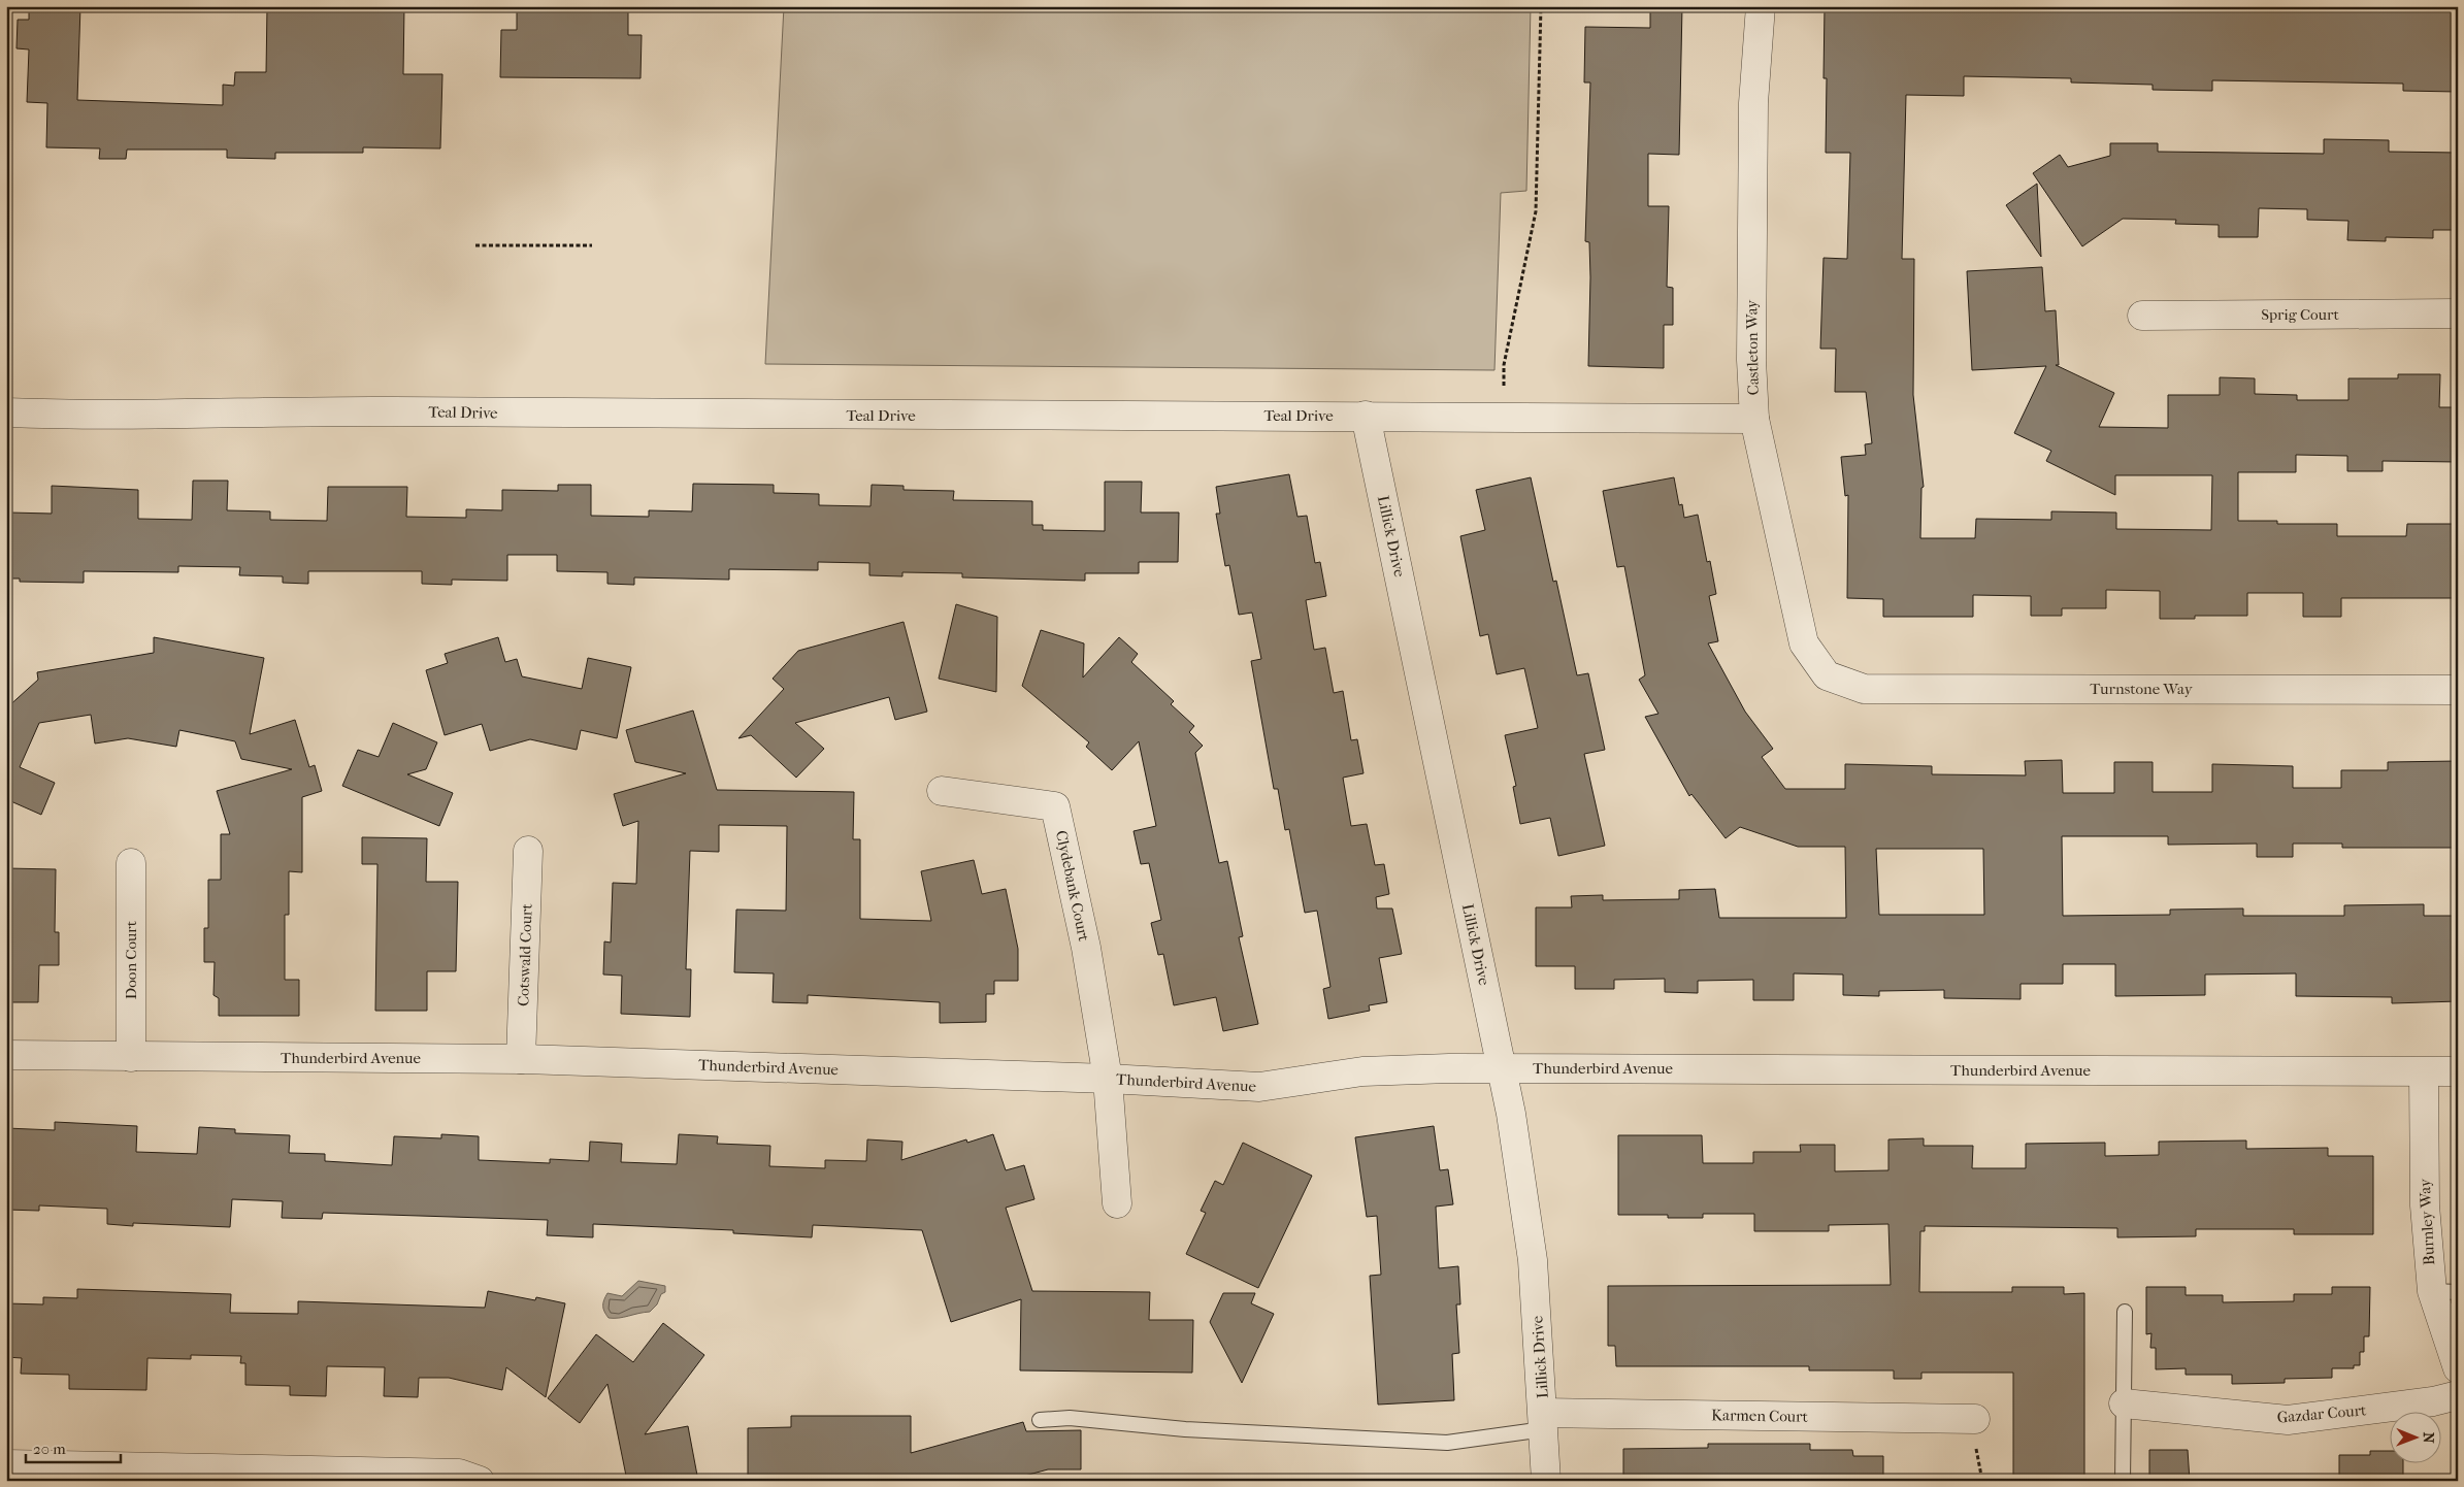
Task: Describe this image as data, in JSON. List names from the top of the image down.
{
  "streets": {
    "street": [
      "Sprig Court",
      "Castleton Way",
      "Teal Drive",
      "Lillick Drive",
      "Turnstone Way",
      "Clydebank Court",
      "Cotswald Court",
      "Doon Court",
      "Thunderbird Avenue",
      "Burnley Way",
      "Gazdar Court",
      "Karmen Court"
    ]
  },
  "crossings": [
    ["Castleton Way", "Teal Drive"],
    ["Castleton Way", "Turnstone Way"],
    ["Teal Drive", "Lillick Drive"],
    ["Lillick Drive", "Thunderbird Avenue"],
    ["Lillick Drive", "Karmen Court"],
    ["Clydebank Court", "Thunderbird Avenue"],
    ["Cotswald Court", "Thunderbird Avenue"],
    ["Doon Court", "Thunderbird Avenue"],
    ["Thunderbird Avenue", "Burnley Way"]
  ],
  "scale_bar": "20 m",
  "north": "right"
}
